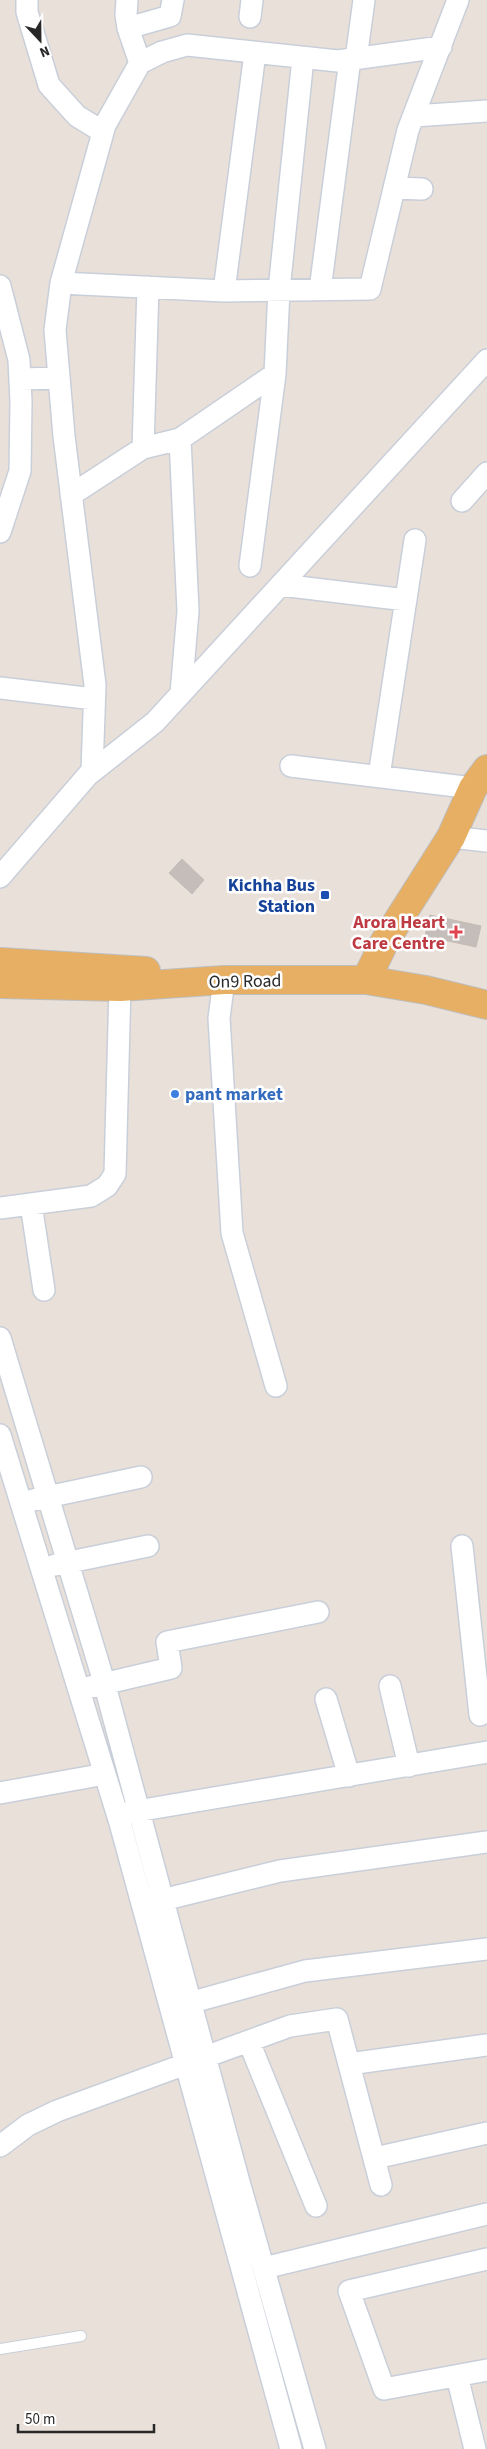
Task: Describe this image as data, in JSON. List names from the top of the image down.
{
  "streets": {
    "main road": ["On9 Road"]
  },
  "places": {
    "transit": ["Kichha Bus Station"],
    "health": ["Arora Heart Care Centre"],
    "other": ["pant market"]
  },
  "scale_bar": "50 m",
  "north": "bottom"
}
